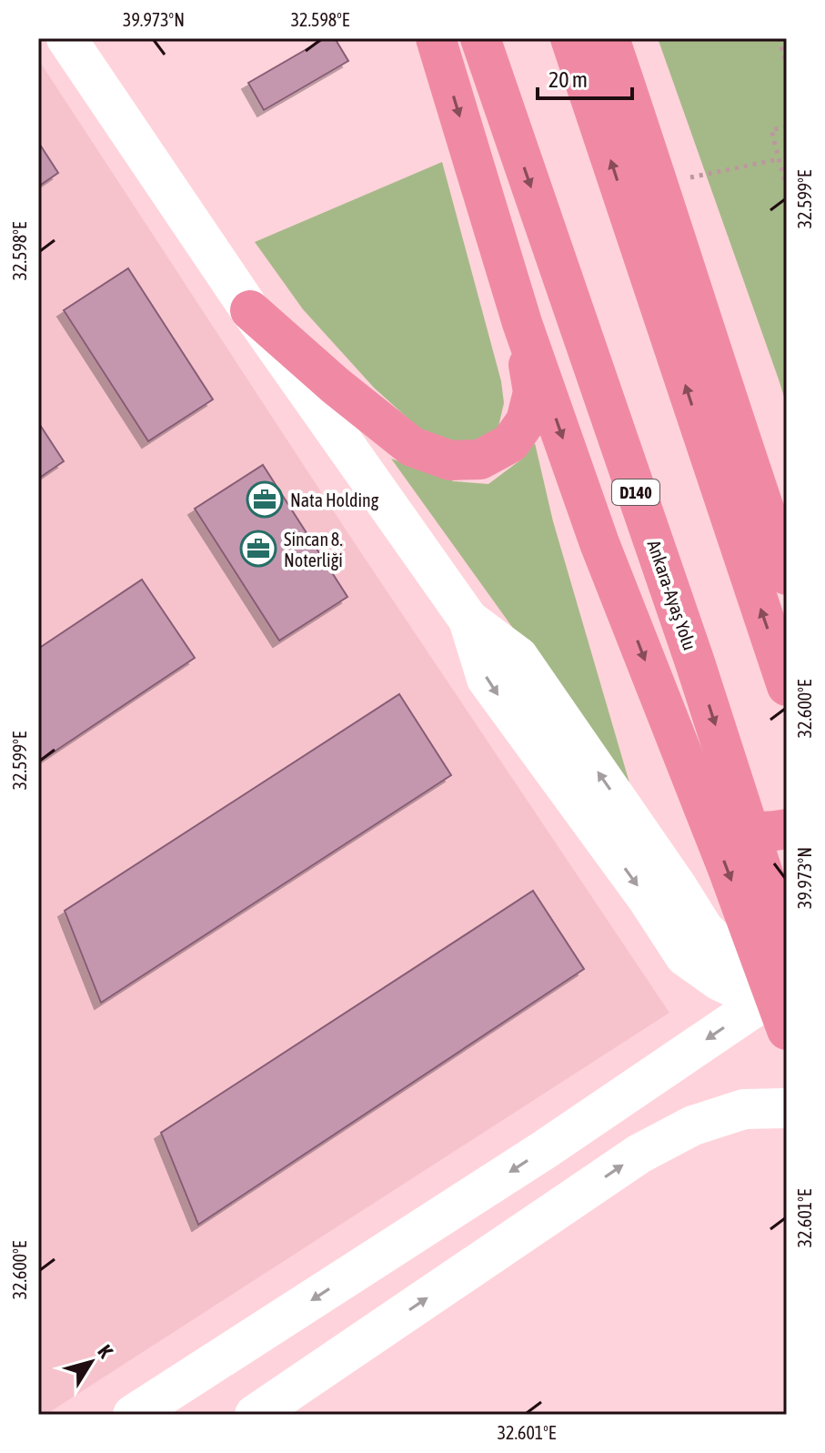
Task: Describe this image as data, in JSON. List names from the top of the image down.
{
  "streets": {
    "highway": ["D140", "Ankara-Ayaş Yolu"]
  },
  "places": {
    "office": ["Nata Holding", "Sincan 8. Noterliği"]
  },
  "scale_bar": "20 m",
  "north": "top right",
  "coordinates": [
    "39.973°N",
    "32.598°E",
    "32.599°E",
    "32.600°E",
    "32.601°E"
  ]
}
